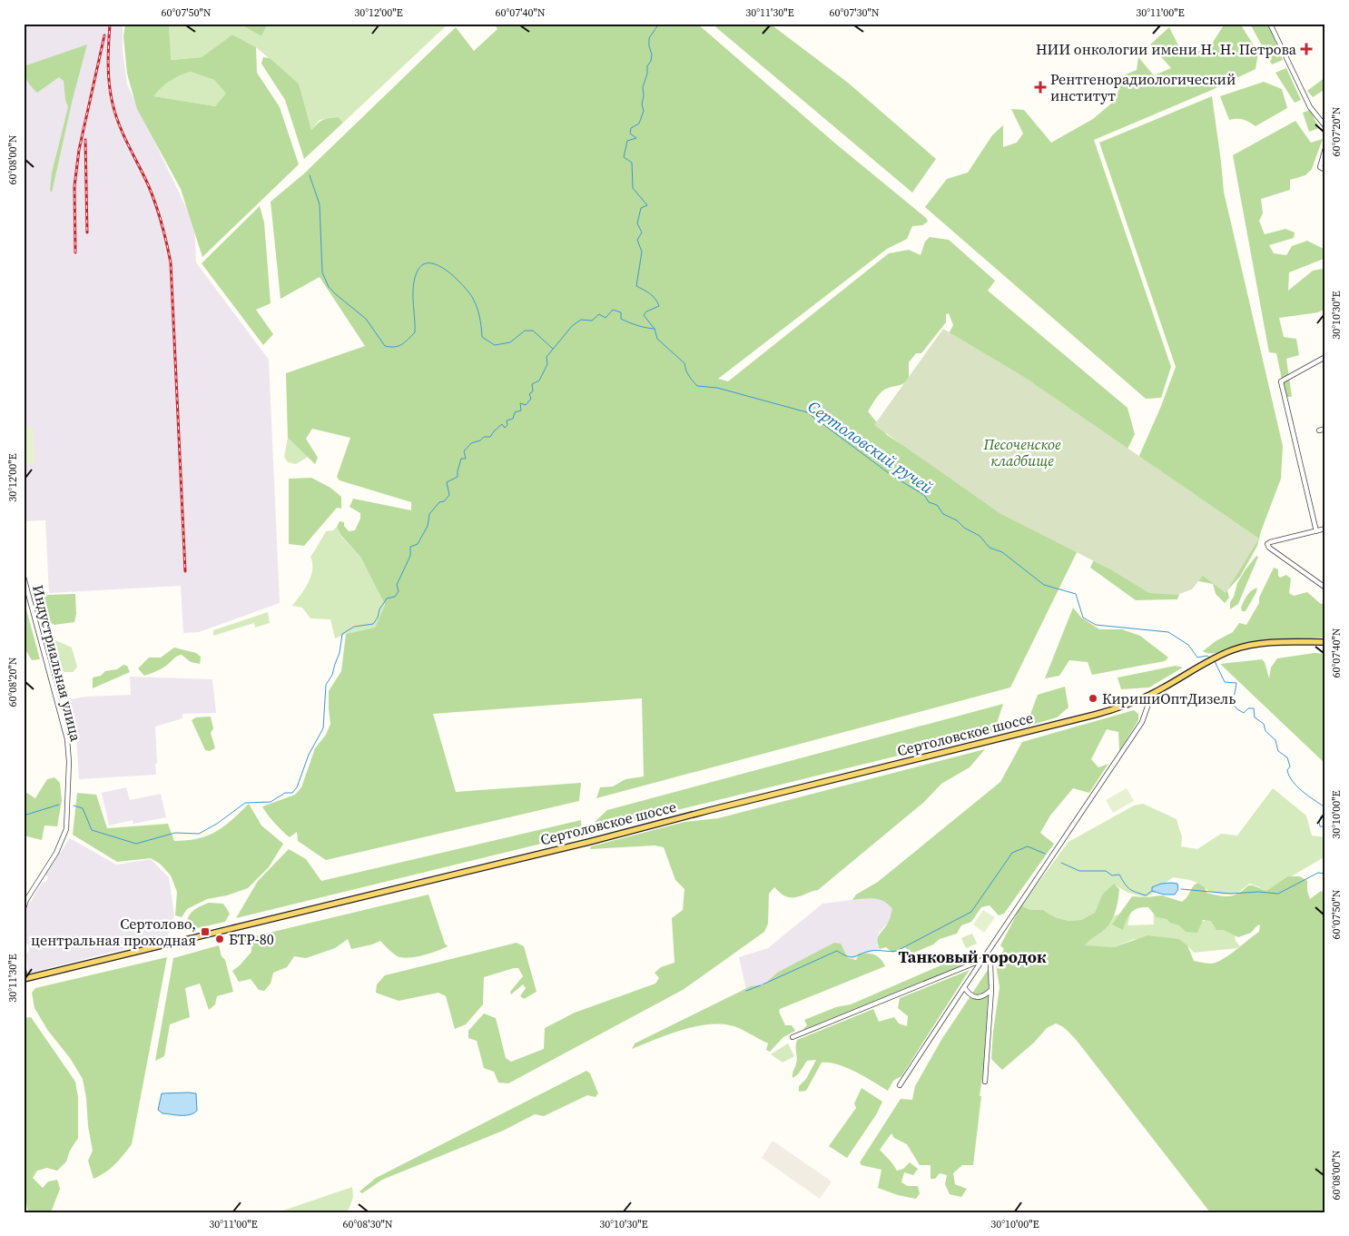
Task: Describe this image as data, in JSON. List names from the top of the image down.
{
  "streets": {
    "main road": ["Сертоловское шоссе"],
    "street": ["Индустриальная улица"]
  },
  "districts": ["Танковый городок"],
  "water": ["Сертоловский ручей"],
  "parks": ["Песоченское кладбище"],
  "places": {
    "health": ["НИИ онкологии имени Н. Н. Петрова", "Рентгенорадиологический институт"],
    "other": ["КиришиОптДизель", "БТР-80"],
    "transit": ["Сертолово, центральная проходная"]
  },
  "coordinates": [
    "60°07'50\"N",
    "30°12'00\"E",
    "60°07'40\"N",
    "30°11'30\"E",
    "60°07'30\"N",
    "30°11'00\"E",
    "60°07'20\"N",
    "60°08'00\"N",
    "30°10'30\"E",
    "60°08'20\"N",
    "30°10'00\"E",
    "60°08'30\"N"
  ]
}
